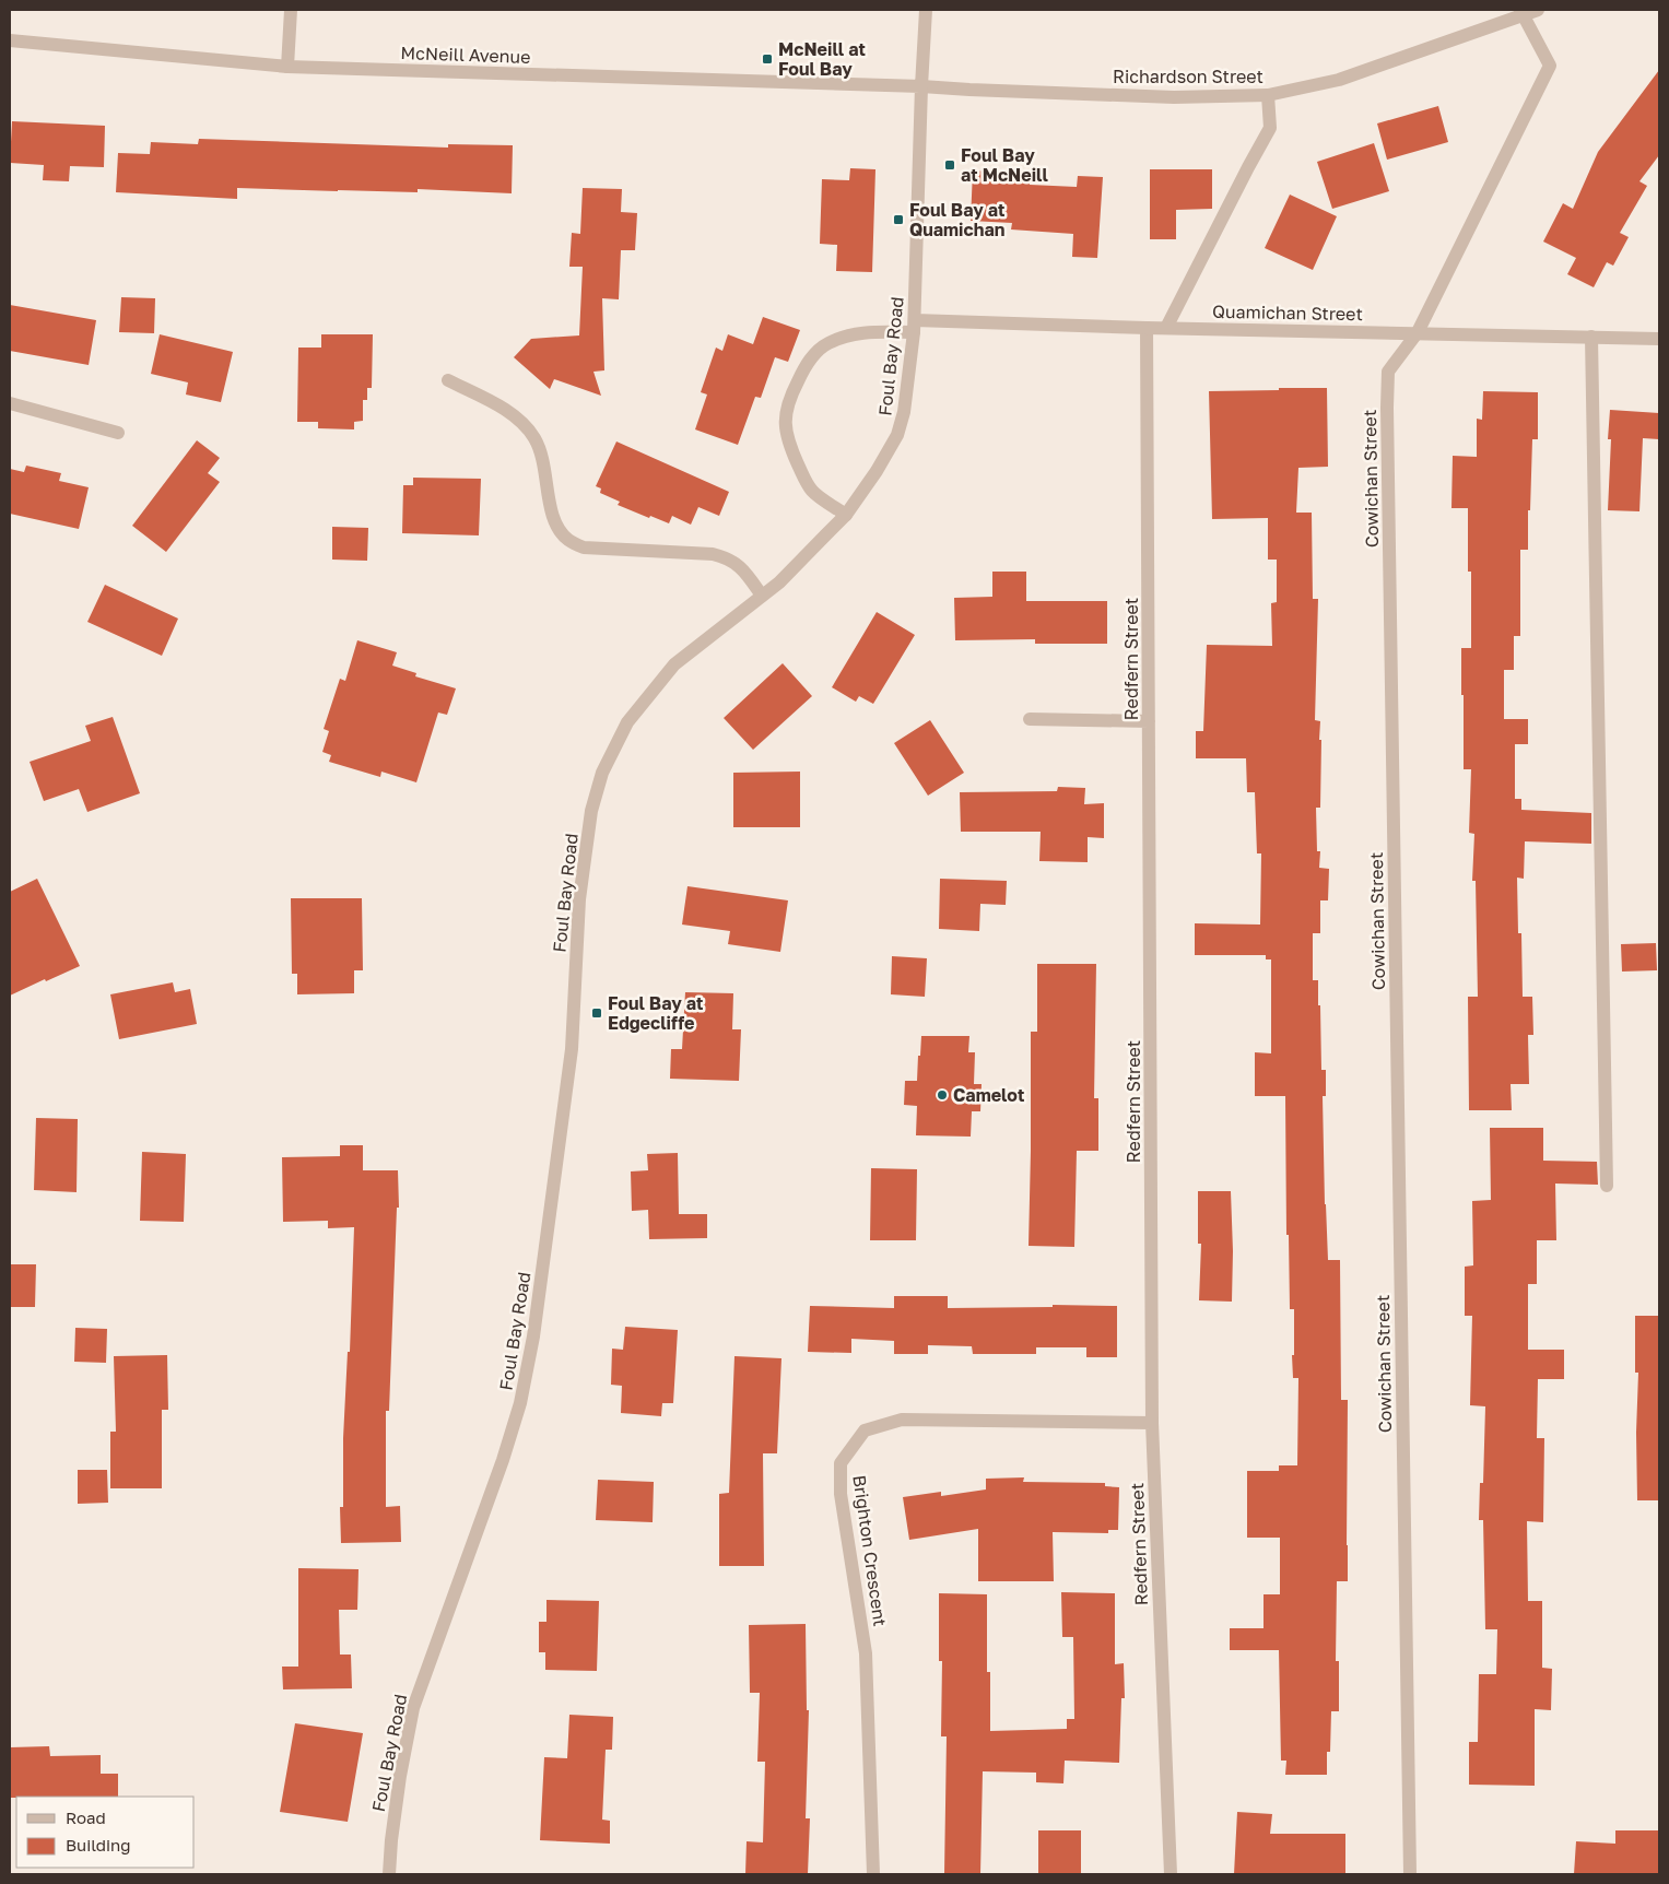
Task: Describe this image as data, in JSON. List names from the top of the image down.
{
  "streets": {
    "street": [
      "McNeill Avenue",
      "Richardson Street",
      "Quamichan Street",
      "Foul Bay Road",
      "Cowichan Street",
      "Redfern Street",
      "Brighton Crescent"
    ]
  },
  "crossings": [
    ["McNeill Avenue", "Richardson Street"],
    ["McNeill Avenue", "Foul Bay Road"],
    ["Richardson Street", "Foul Bay Road"],
    ["Richardson Street", "Cowichan Street"],
    ["Quamichan Street", "Foul Bay Road"],
    ["Quamichan Street", "Cowichan Street"],
    ["Quamichan Street", "Redfern Street"],
    ["Redfern Street", "Brighton Crescent"]
  ],
  "places": {
    "transit": [
      "McNeill at Foul Bay",
      "Foul Bay at McNeill",
      "Foul Bay at Quamichan",
      "Foul Bay at Edgecliffe"
    ],
    "other": ["Camelot"]
  },
  "legend": ["Road", "Building"]
}
